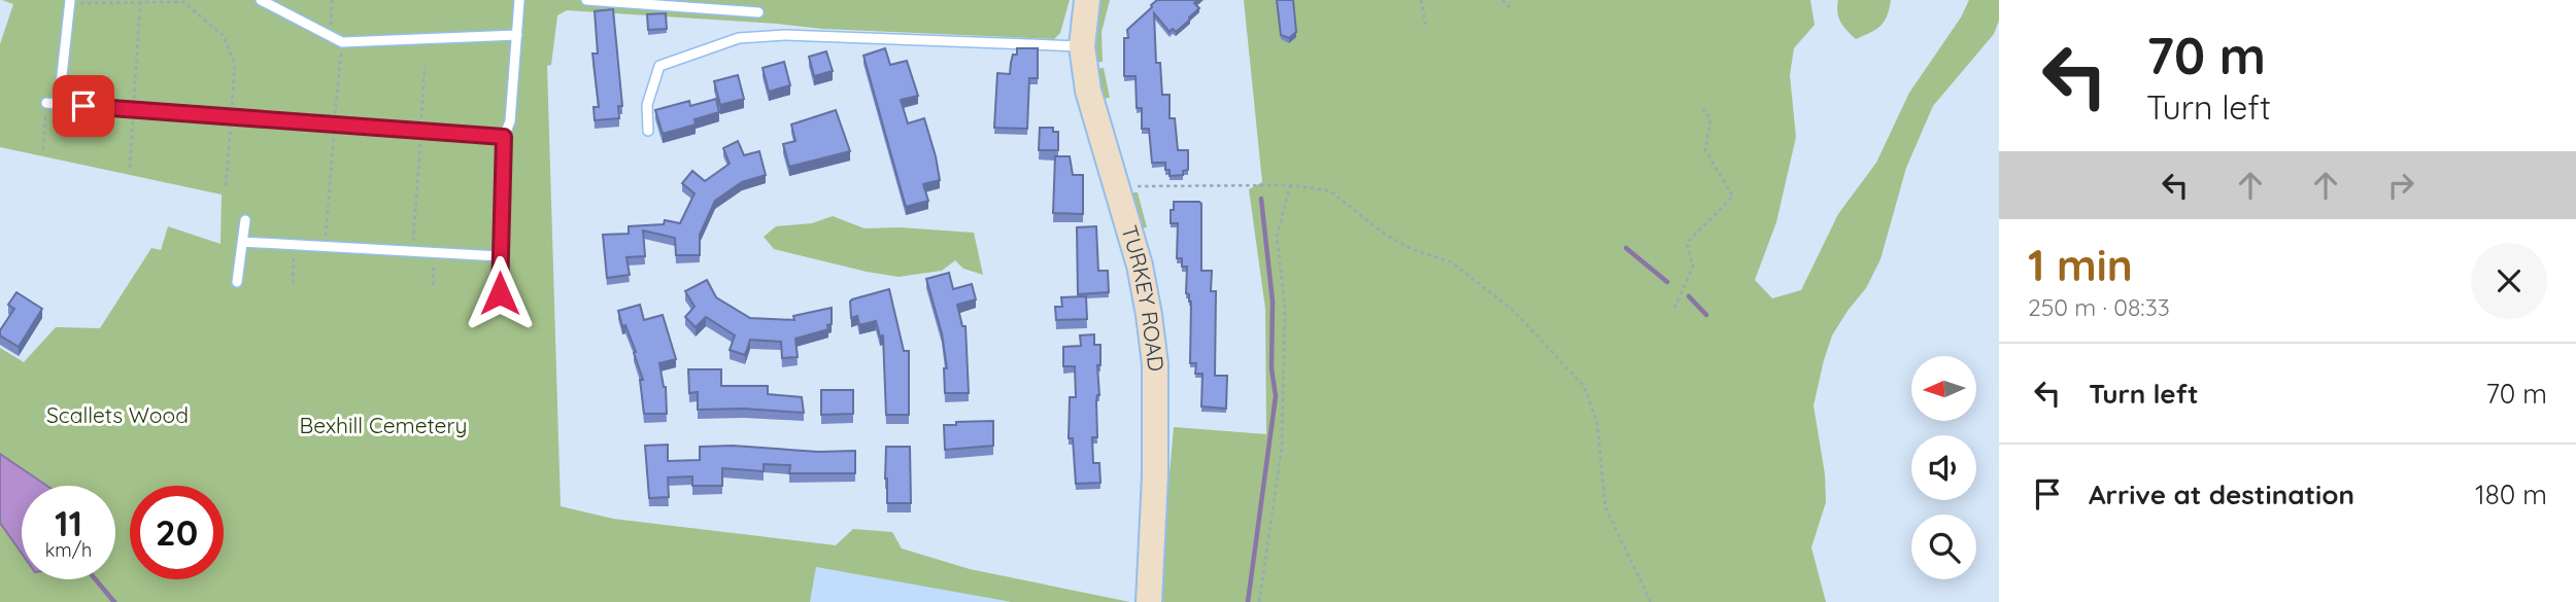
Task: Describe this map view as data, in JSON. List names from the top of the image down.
{
  "streets": {
    "street": ["TURKEY ROAD"]
  },
  "parks": ["Scallets Wood", "Bexhill Cemetery"],
  "north": "left",
  "page": {
    "turn": ["70 m", "Turn left"],
    "heading": ["1 min", "250 m · 08:33"],
    "list": [
      {
        "name": "Turn left",
        "value": "70 m"
      },
      {
        "name": "Arrive at destination",
        "value": "180 m"
      }
    ],
    "speed": "11 km/h",
    "limit": "20"
  }
}
